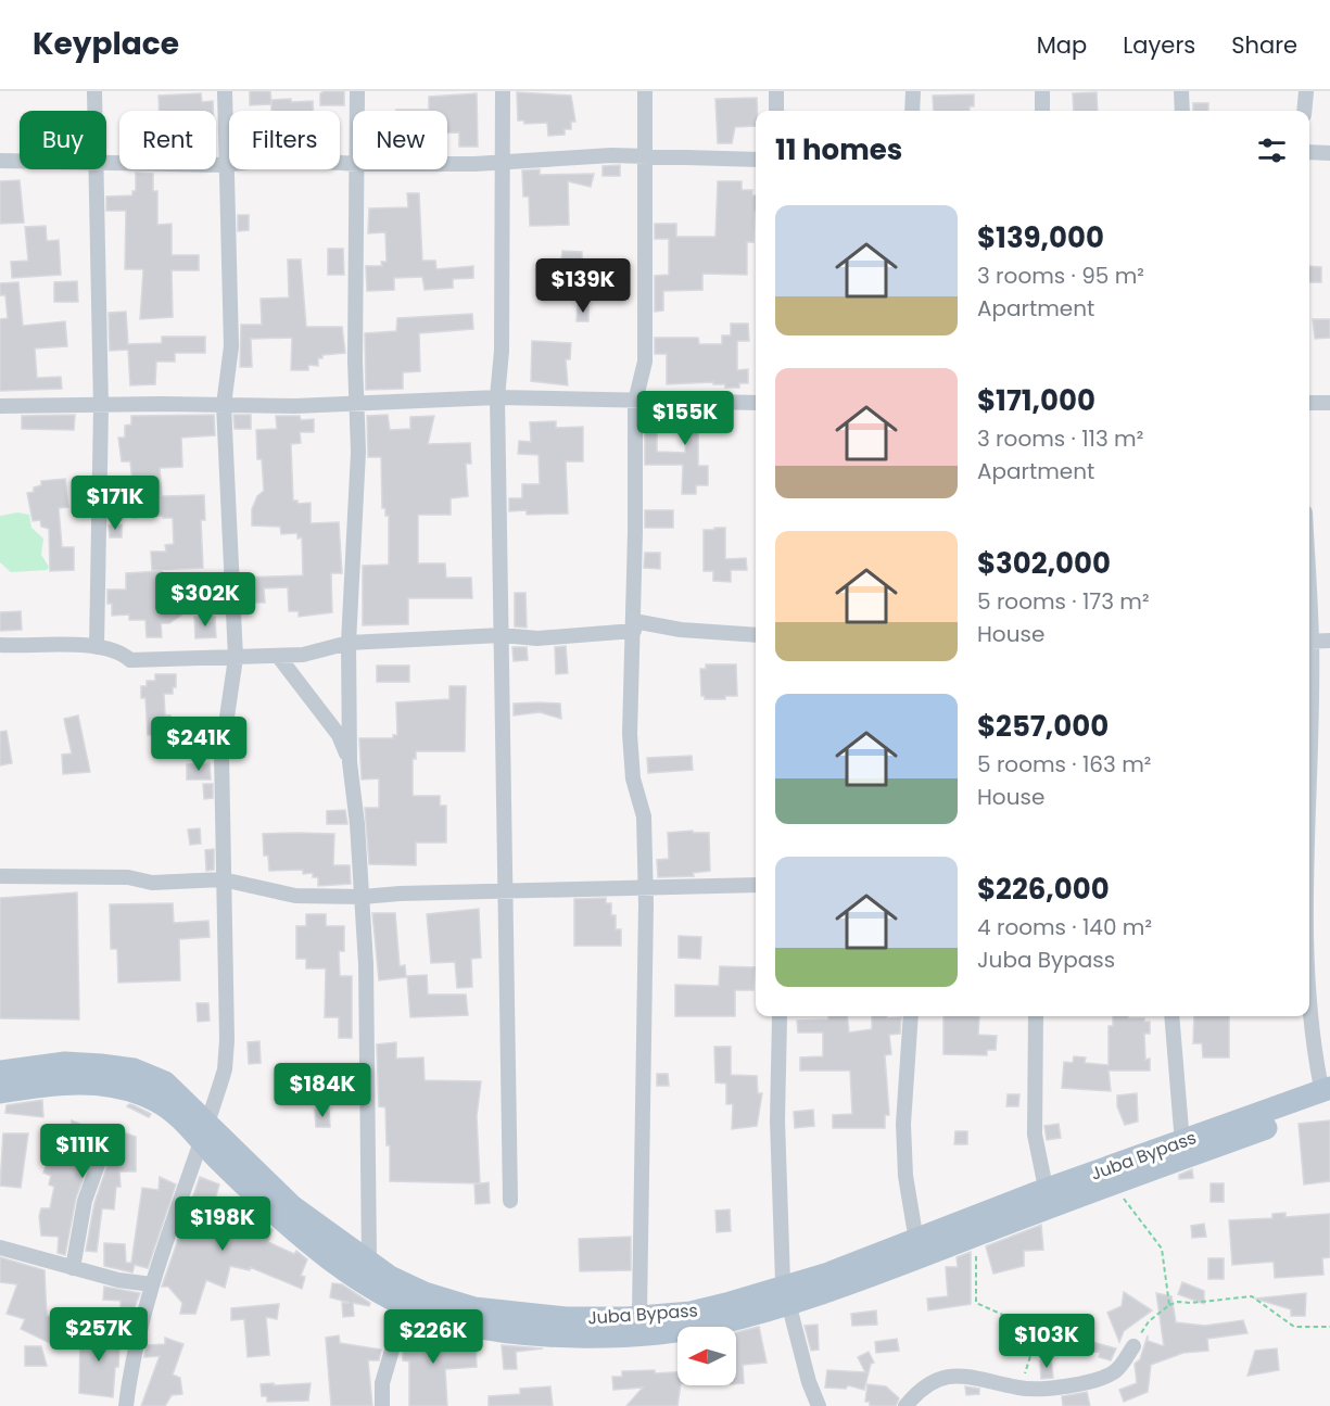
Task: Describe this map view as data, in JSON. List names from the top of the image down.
{
  "streets": {
    "main road": ["Juba Bypass"]
  },
  "north": "left",
  "page": {
    "header": "Keyplace",
    "nav": ["Map", "Layers", "Share"],
    "chip": [
      "Buy",
      "Rent",
      "Filters",
      "New"
    ],
    "heading": "11 homes",
    "list": [
      {
        "name": "$139,000",
        "note": "3 rooms · 95 m² · Apartment"
      },
      {
        "name": "$171,000",
        "note": "3 rooms · 113 m² · Apartment"
      },
      {
        "name": "$302,000",
        "note": "5 rooms · 173 m² · House"
      },
      {
        "name": "$257,000",
        "note": "5 rooms · 163 m² · House"
      },
      {
        "name": "$226,000",
        "note": "4 rooms · 140 m² · Juba Bypass"
      }
    ],
    "price": [
      "$139K",
      "$155K",
      "$171K",
      "$302K",
      "$241K",
      "$184K",
      "$111K",
      "$198K",
      "$257K",
      "$226K",
      "$103K"
    ]
  }
}
